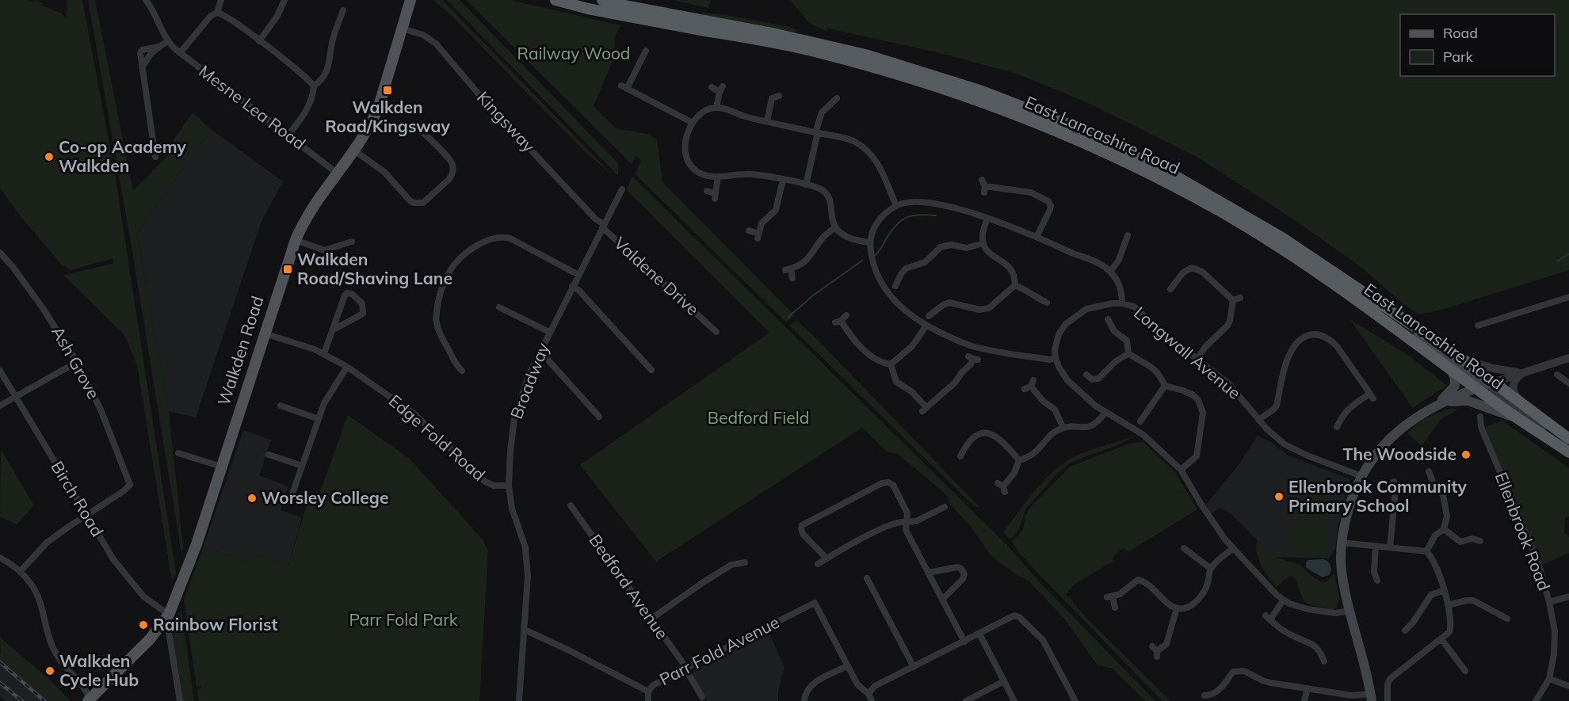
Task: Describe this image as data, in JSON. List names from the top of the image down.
{
  "streets": {
    "highway": ["East Lancashire Road"],
    "main road": ["Walkden Road"],
    "street": [
      "Mesne Lea Road",
      "Kingsway",
      "Valdene Drive",
      "Longwall Avenue",
      "Ash Grove",
      "Broadway",
      "Edge Fold Road",
      "Birch Road",
      "Ellenbrook Road",
      "Bedford Avenue",
      "Parr Fold Avenue"
    ]
  },
  "crossings": [
    ["Mesne Lea Road", "Walkden Road"],
    ["Kingsway", "Valdene Drive"],
    ["Kingsway", "Walkden Road"],
    ["Kingsway", "Broadway"],
    ["Valdene Drive", "Broadway"],
    ["Walkden Road", "Edge Fold Road"],
    ["Walkden Road", "Birch Road"],
    ["Ash Grove", "Birch Road"],
    ["Broadway", "Edge Fold Road"],
    ["Broadway", "Parr Fold Avenue"],
    ["Bedford Avenue", "Parr Fold Avenue"]
  ],
  "parks": ["Railway Wood", "Bedford Field", "Parr Fold Park"],
  "places": {
    "transit": ["Walkden Road/Kingsway", "Walkden Road/Shaving Lane"],
    "other": [
      "Co-op Academy Walkden",
      "The Woodside",
      "Ellenbrook Community Primary School",
      "Worsley College",
      "Rainbow Florist",
      "Walkden Cycle Hub"
    ]
  },
  "legend": ["Road", "Park"]
}
